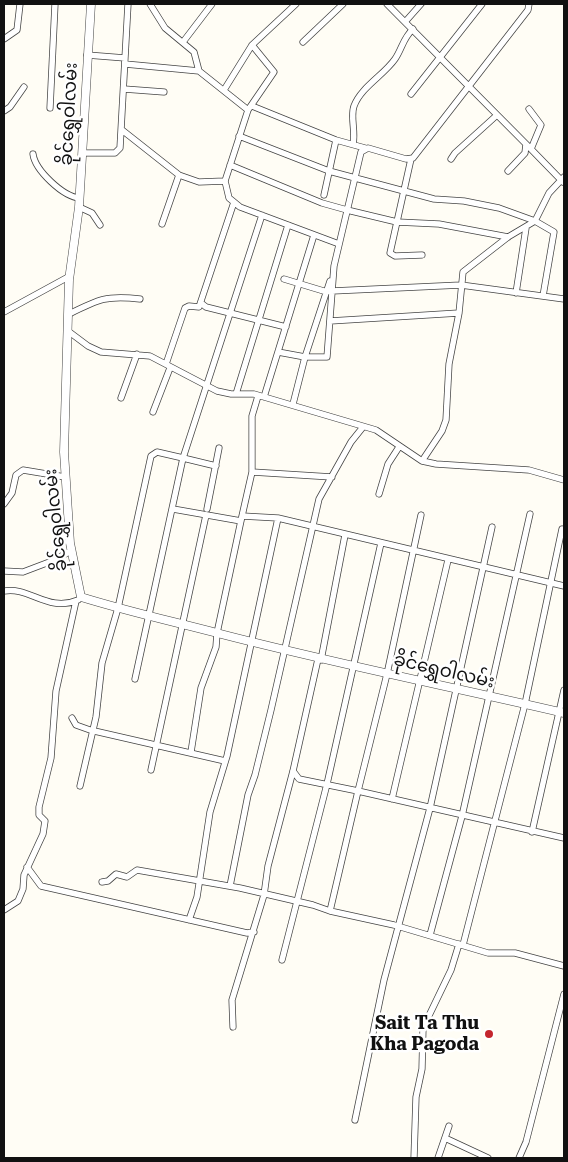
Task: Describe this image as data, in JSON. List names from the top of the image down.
{
  "streets": {
    "street": ["ခိုင်ရွှေဝါလမ်း"]
  },
  "places": ["Sait Ta Thu Kha Pagoda"]
}
